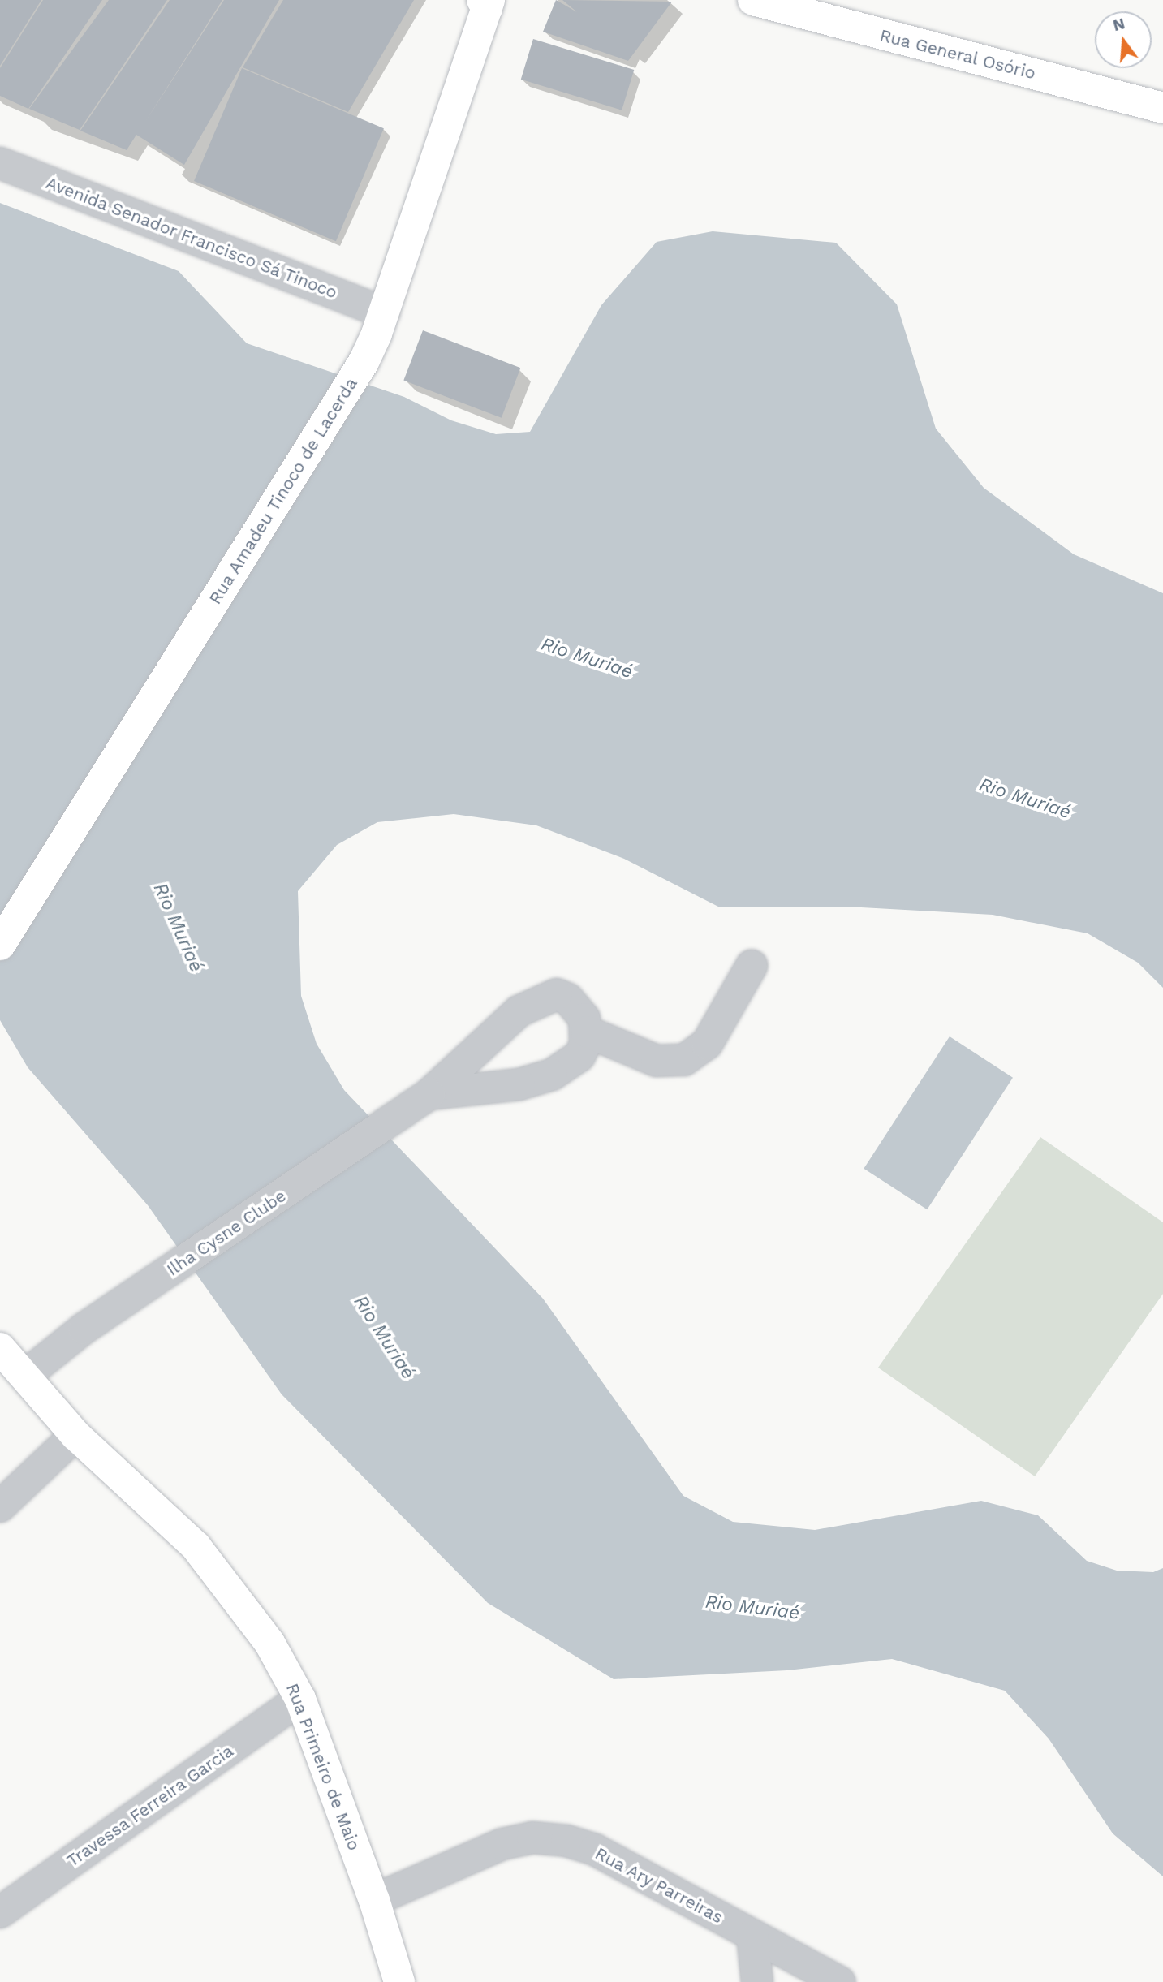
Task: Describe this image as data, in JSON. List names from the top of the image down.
{
  "streets": {
    "main road": ["Rua General Osório", "Rua Amadeu Tinoco de Lacerda", "Rua Primeiro de Maio"],
    "street": [
      "Avenida Senador Francisco Sá Tinoco",
      "Ilha Cysne Clube",
      "Travessa Ferreira Garcia",
      "Rua Ary Parreiras"
    ]
  },
  "crossings": [
    ["Avenida Senador Francisco Sá Tinoco", "Rua Amadeu Tinoco de Lacerda"],
    ["Ilha Cysne Clube", "Rua Primeiro de Maio"],
    ["Rua Primeiro de Maio", "Travessa Ferreira Garcia"],
    ["Rua Primeiro de Maio", "Rua Ary Parreiras"]
  ],
  "water": ["Rio Muriaé"],
  "north": "top"
}
